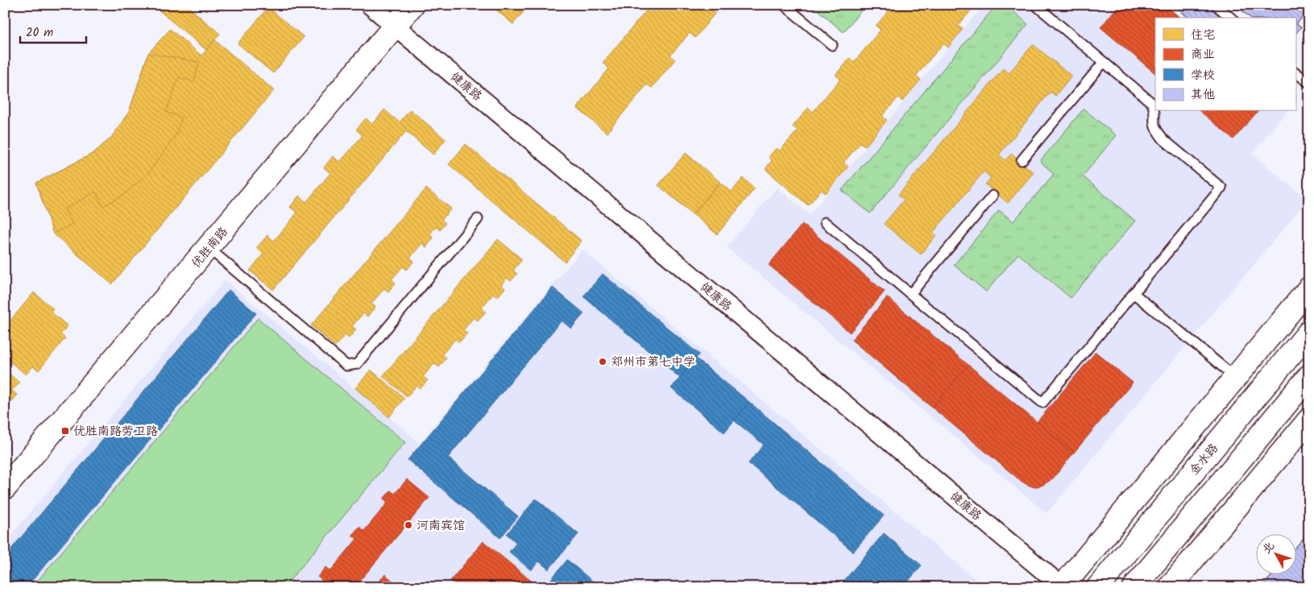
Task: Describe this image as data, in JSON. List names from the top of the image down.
{
  "streets": {
    "street": ["健康路", "优胜南路", "金水路"]
  },
  "crossings": [
    ["健康路", "优胜南路"]
  ],
  "places": {
    "other": ["郑州市第七中学", "河南宾馆"],
    "transit": ["优胜南路劳卫路"]
  },
  "legend": [
    "住宅",
    "商业",
    "学校",
    "其他"
  ],
  "scale_bar": "20 m",
  "north": "top left"
}
